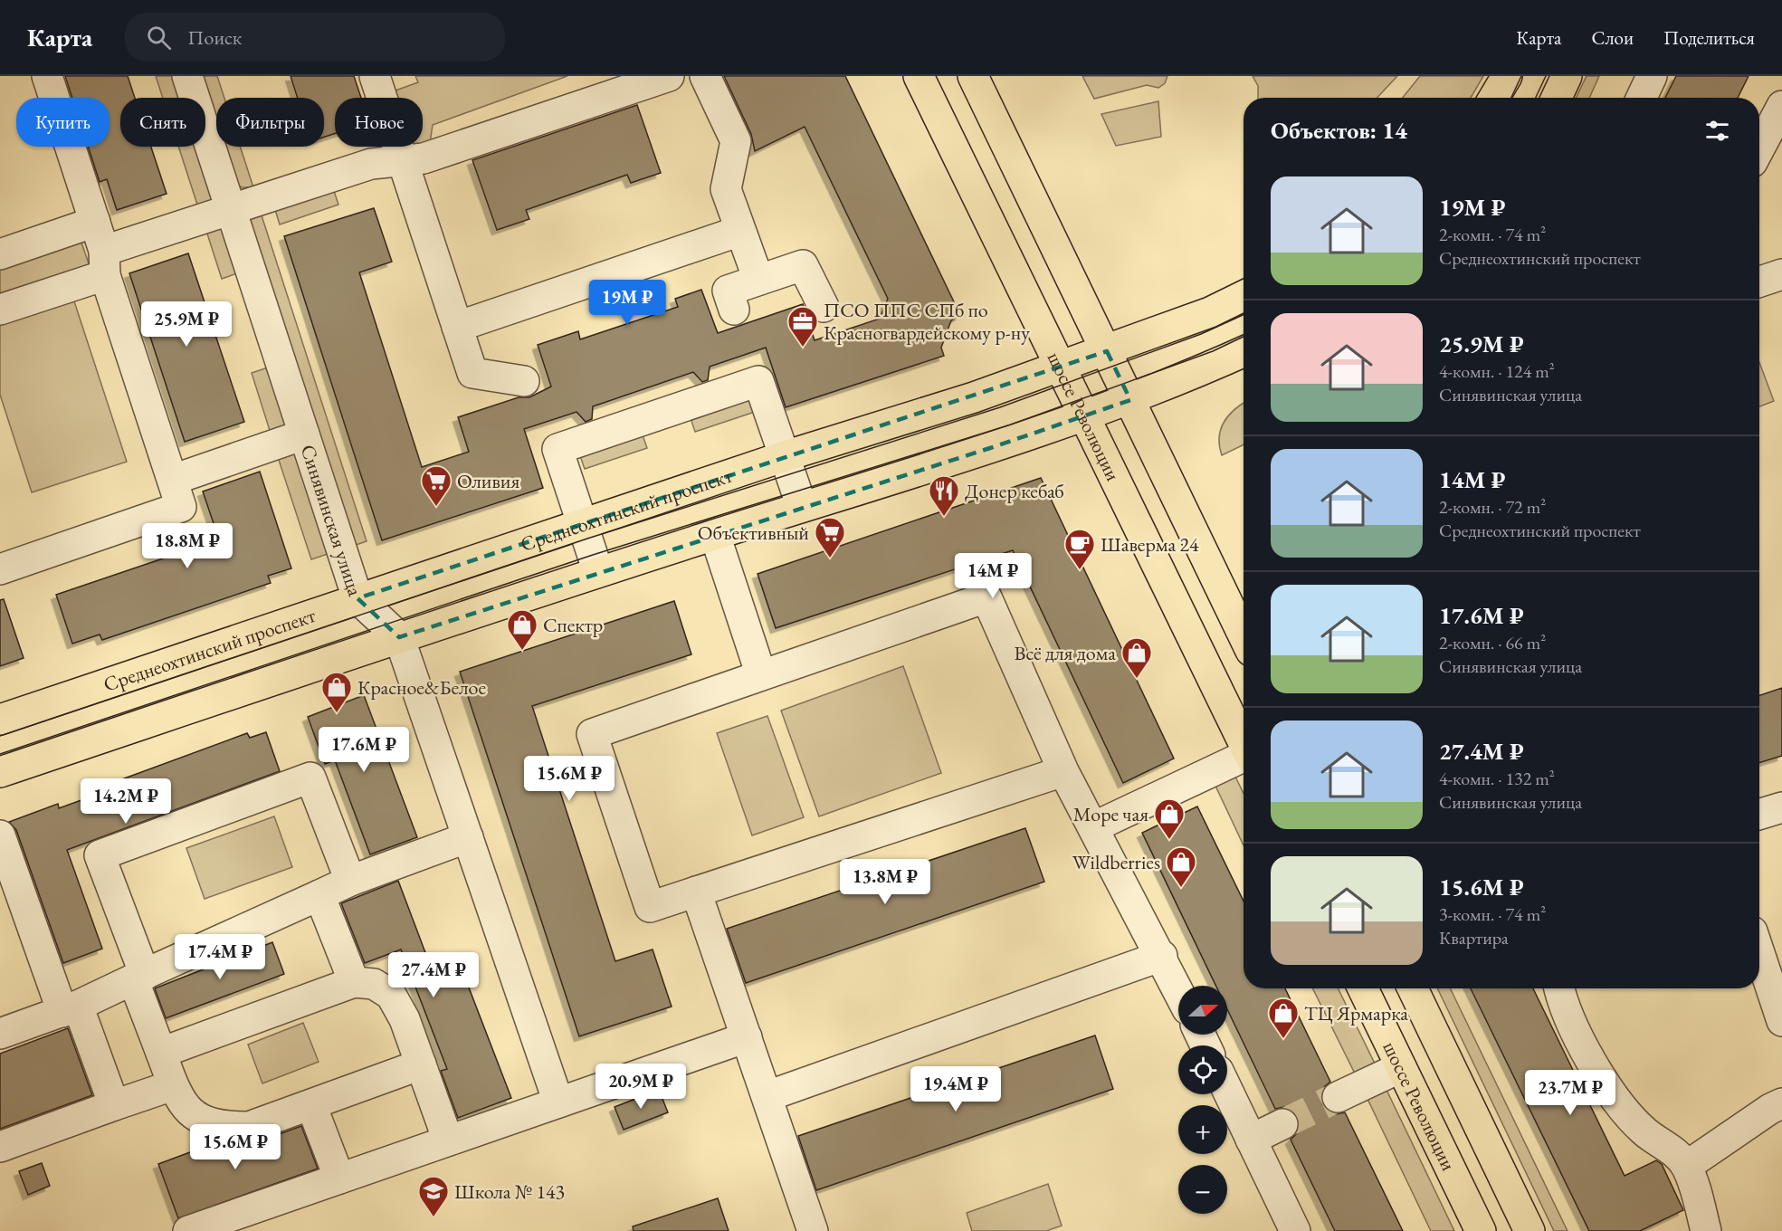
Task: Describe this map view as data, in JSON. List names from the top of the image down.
{
  "streets": {
    "main road": ["шоссе Революции", "Среднеохтинский проспект"],
    "street": ["Синявинская улица"]
  },
  "crossings": [
    ["шоссе Революции", "Среднеохтинский проспект"],
    ["Среднеохтинский проспект", "Синявинская улица"]
  ],
  "places": {
    "office": ["ПСО ППС СПб по Красногвардейскому р-ну"],
    "supermarket": ["Оливия", "Объективный"],
    "restaurant": ["Донер кебаб"],
    "cafe": ["Шаверма 24"],
    "shop": [
      "Спектр",
      "Всё для дома",
      "Красное&Белое",
      "Море чая",
      "Wildberries",
      "ТЦ Ярмарка"
    ],
    "school or university": ["Школа № 143"]
  },
  "north": "right",
  "page": {
    "header": "Карта",
    "search": "Поиск",
    "nav": ["Карта", "Слои", "Поделиться"],
    "chip": [
      "Купить",
      "Снять",
      "Фильтры",
      "Новое"
    ],
    "heading": "Объектов: 14",
    "list": [
      {
        "name": "19M ₽",
        "note": "2-комн. · 74 m² · Среднеохтинский проспект"
      },
      {
        "name": "25.9M ₽",
        "note": "4-комн. · 124 m² · Синявинская улица"
      },
      {
        "name": "14M ₽",
        "note": "2-комн. · 72 m² · Среднеохтинский проспект"
      },
      {
        "name": "17.6M ₽",
        "note": "2-комн. · 66 m² · Синявинская улица"
      },
      {
        "name": "27.4M ₽",
        "note": "4-комн. · 132 m² · Синявинская улица"
      },
      {
        "name": "15.6M ₽",
        "note": "3-комн. · 74 m² · Квартира"
      }
    ],
    "price": [
      "19M ₽",
      "25.9M ₽",
      "18.8M ₽",
      "14M ₽",
      "17.6M ₽",
      "15.6M ₽",
      "14.2M ₽",
      "13.8M ₽",
      "17.4M ₽",
      "27.4M ₽",
      "20.9M ₽",
      "19.4M ₽",
      "23.7M ₽",
      "15.6M ₽"
    ],
    "map_buttons": ["+", "−"]
  }
}
